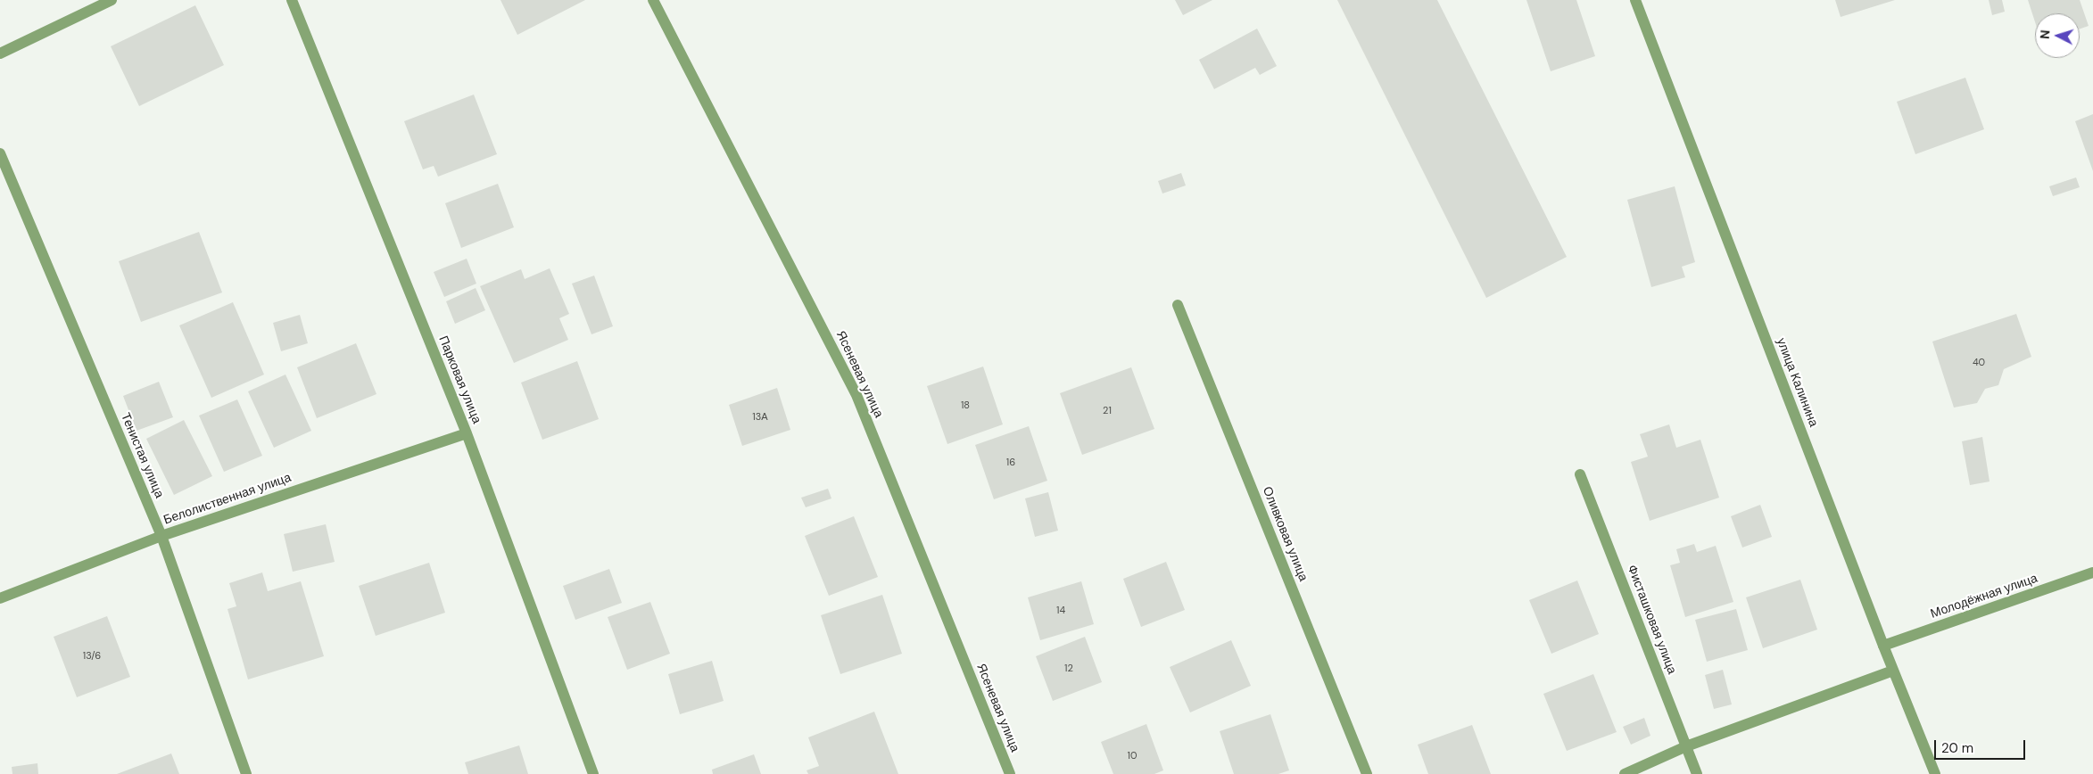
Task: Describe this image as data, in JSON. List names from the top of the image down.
{
  "streets": {
    "street": [
      "Ясеневая улица",
      "Парковая улица",
      "улица Калинина",
      "Тенистая улица",
      "Белолиственная улица",
      "Оливковая улица",
      "Молодёжная улица",
      "Фисташковая улица"
    ]
  },
  "crossings": [
    ["Парковая улица", "Белолиственная улица"],
    ["улица Калинина", "Молодёжная улица"],
    ["Тенистая улица", "Белолиственная улица"]
  ],
  "house_numbers": [
    "40",
    "18",
    "21",
    "13А",
    "16",
    "14",
    "13/6",
    "12",
    "10"
  ],
  "scale_bar": "20 m",
  "north": "left"
}
